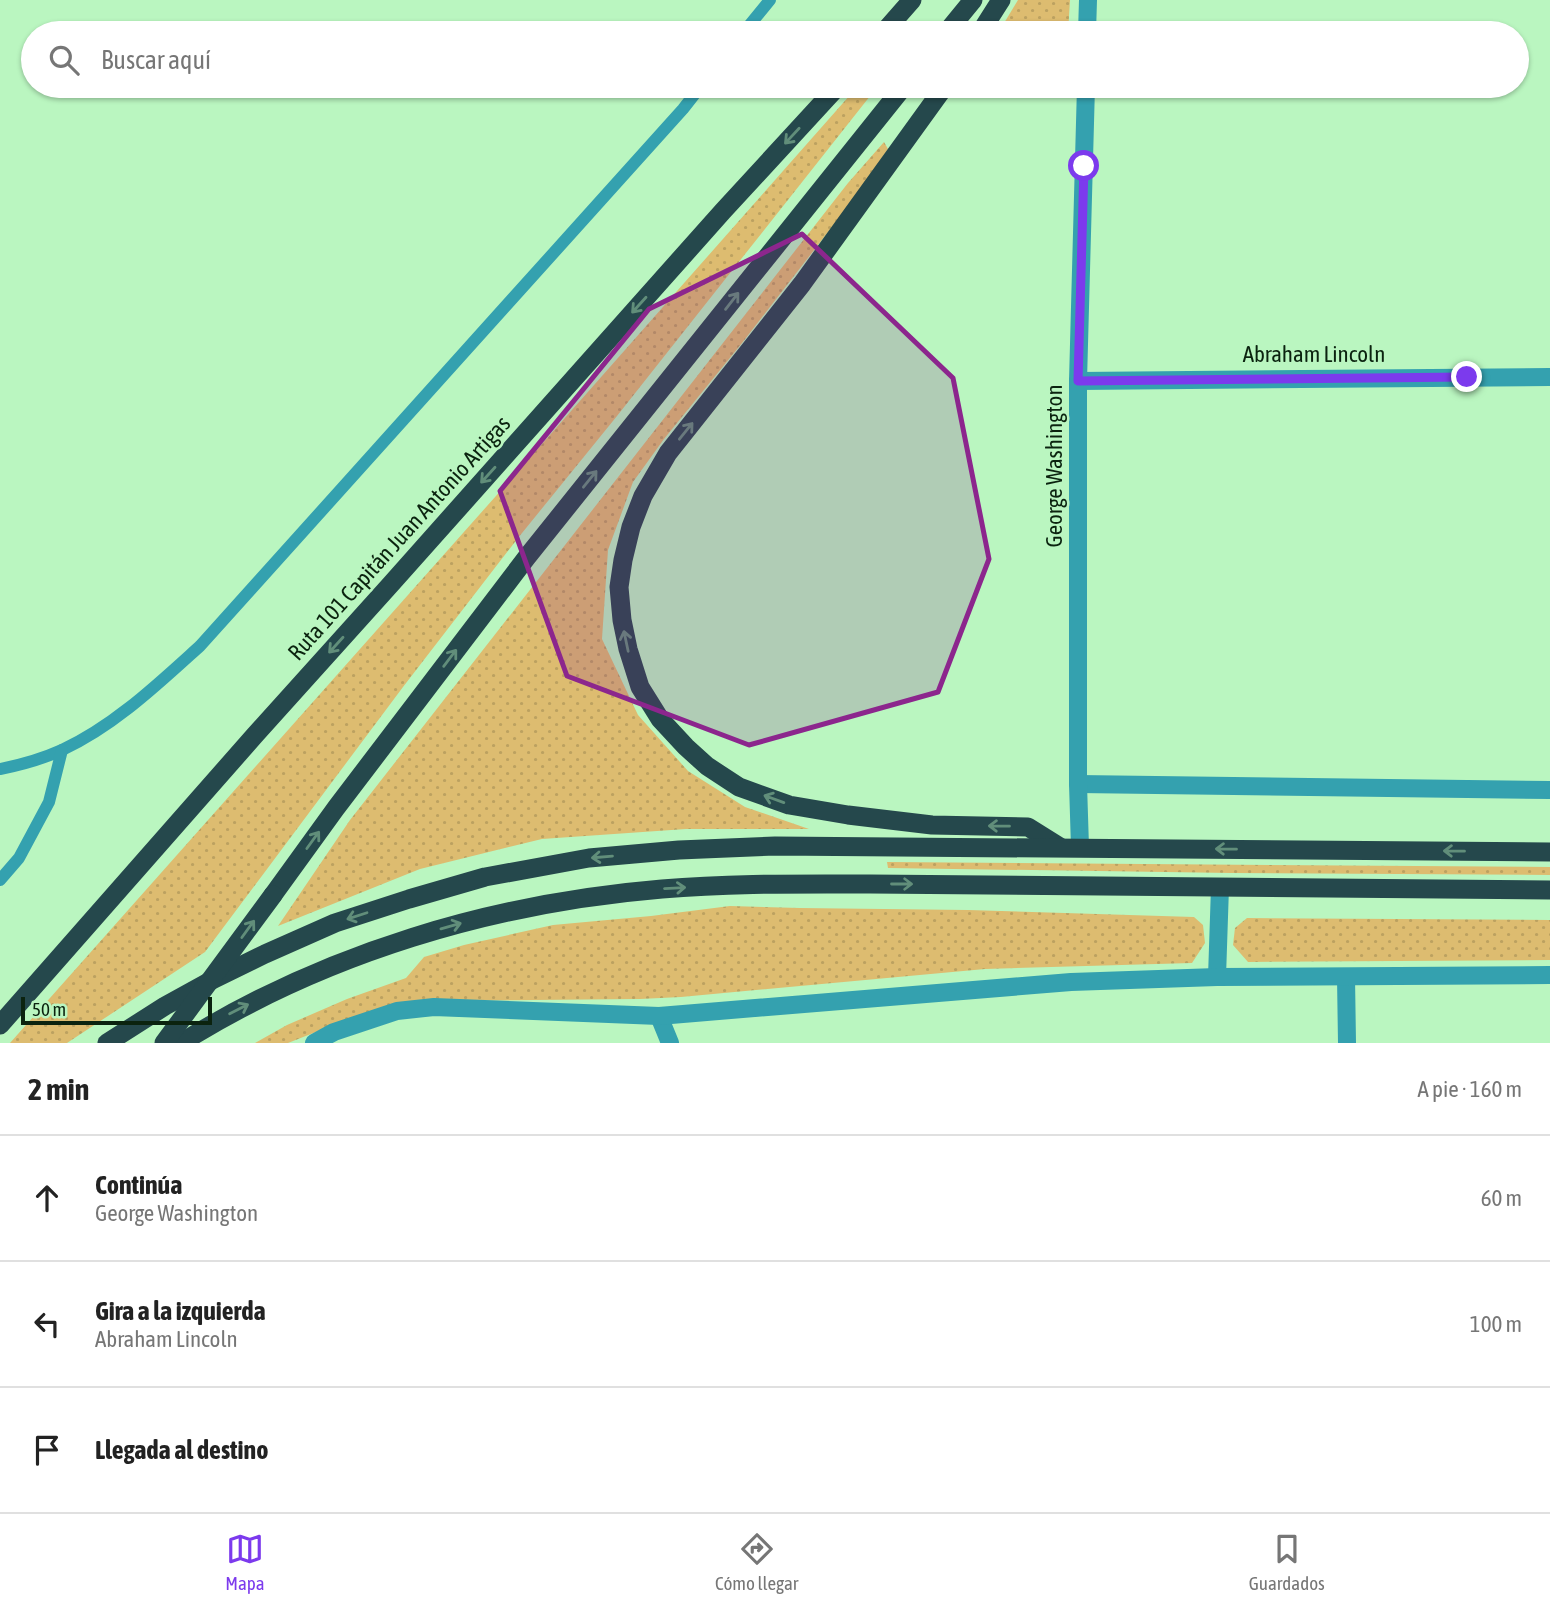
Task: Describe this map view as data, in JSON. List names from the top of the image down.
{
  "streets": {
    "highway": ["Ruta 101 Capitán Juan Antonio Artigas"],
    "street": ["Abraham Lincoln", "George Washington"]
  },
  "crossings": [
    ["Abraham Lincoln", "George Washington"]
  ],
  "scale_bar": "50 m",
  "page": {
    "search": "Buscar aquí",
    "scale": "50 m",
    "heading": ["2 min", "A pie · 160 m"],
    "list": [
      ["Continúa", "George Washington", "60 m"],
      ["Gira a la izquierda", "Abraham Lincoln", "100 m"],
      "Llegada al destino"
    ],
    "nav": ["Mapa", "Cómo llegar", "Guardados"]
  }
}
